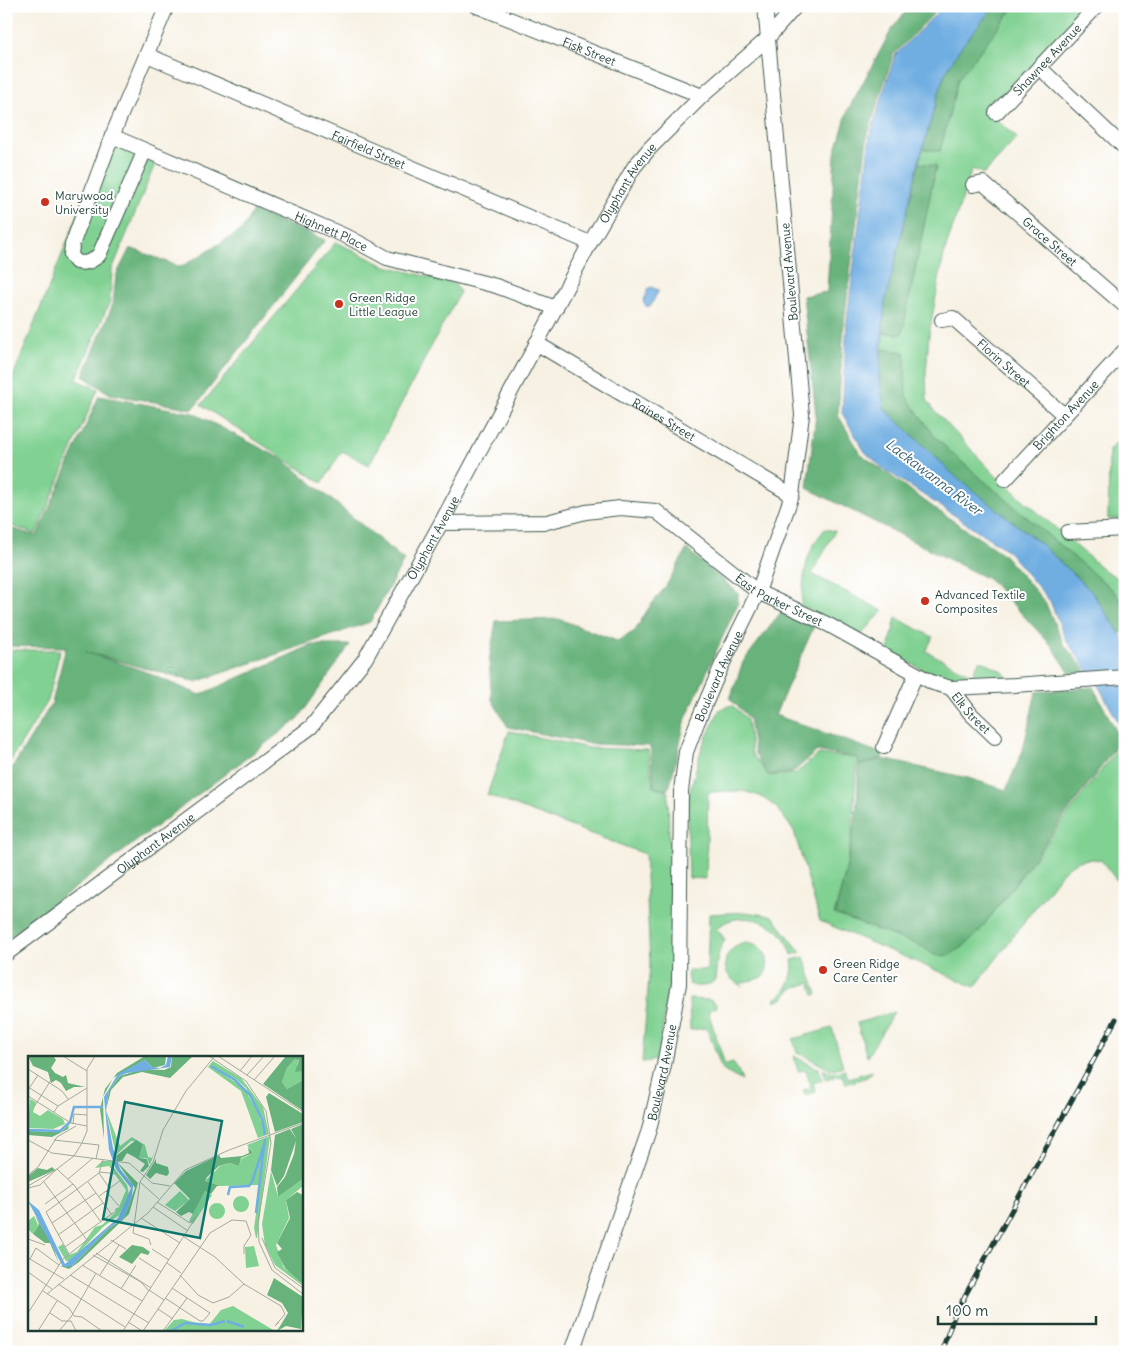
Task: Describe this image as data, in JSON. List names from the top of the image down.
{
  "streets": {
    "street": [
      "Fisk Street",
      "Shawnee Avenue",
      "Fairfield Street",
      "Olyphant Avenue",
      "Highnett Place",
      "Grace Street",
      "Boulevard Avenue",
      "Florin Street",
      "Brighton Avenue",
      "Raines Street",
      "East Parker Street",
      "Elk Street"
    ]
  },
  "crossings": [
    ["Fisk Street", "Olyphant Avenue"],
    ["Fairfield Street", "Olyphant Avenue"],
    ["Olyphant Avenue", "Highnett Place"],
    ["Olyphant Avenue", "Boulevard Avenue"],
    ["Olyphant Avenue", "Raines Street"],
    ["Olyphant Avenue", "East Parker Street"],
    ["Boulevard Avenue", "Raines Street"],
    ["Boulevard Avenue", "East Parker Street"],
    ["Florin Street", "Brighton Avenue"],
    ["East Parker Street", "Elk Street"]
  ],
  "water": ["Lackawanna River"],
  "places": [
    "Marywood University",
    "Green Ridge Little League",
    "Advanced Textile Composites",
    "Green Ridge Care Center"
  ],
  "scale_bar": "100 m"
}
